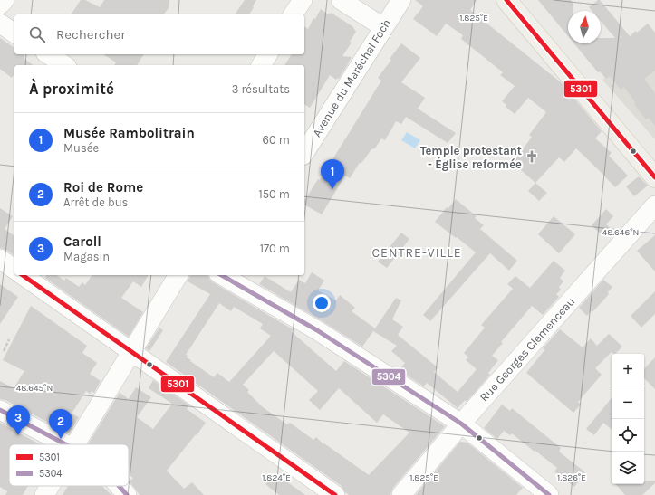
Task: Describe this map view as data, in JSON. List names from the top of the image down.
{
  "streets": {
    "street": ["Avenue du Maréchal Foch", "Rue Georges Clemenceau"]
  },
  "districts": ["CENTRE-VILLE"],
  "places": {
    "church": ["Temple protestant - Église reformée"]
  },
  "lines": ["transit line 5301", "transit line 5304"],
  "legend": ["5301", "5304"],
  "north": "top",
  "page": {
    "search": "Rechercher",
    "heading": ["À proximité", "3 résultats"],
    "list": [
      {
        "mark": "1",
        "name": "Musée Rambolitrain",
        "note": "Musée",
        "value": "60 m"
      },
      {
        "mark": "2",
        "name": "Roi de Rome",
        "note": "Arrêt de bus",
        "value": "150 m"
      },
      {
        "mark": "3",
        "name": "Caroll",
        "note": "Magasin",
        "value": "170 m"
      }
    ],
    "pins": ["1", "3", "2"],
    "map_buttons": ["+", "−"]
  },
  "coordinates": [
    "1.825°E",
    "48.646°N",
    "48.645°N",
    "1.824°E",
    "1.826°E"
  ]
}
